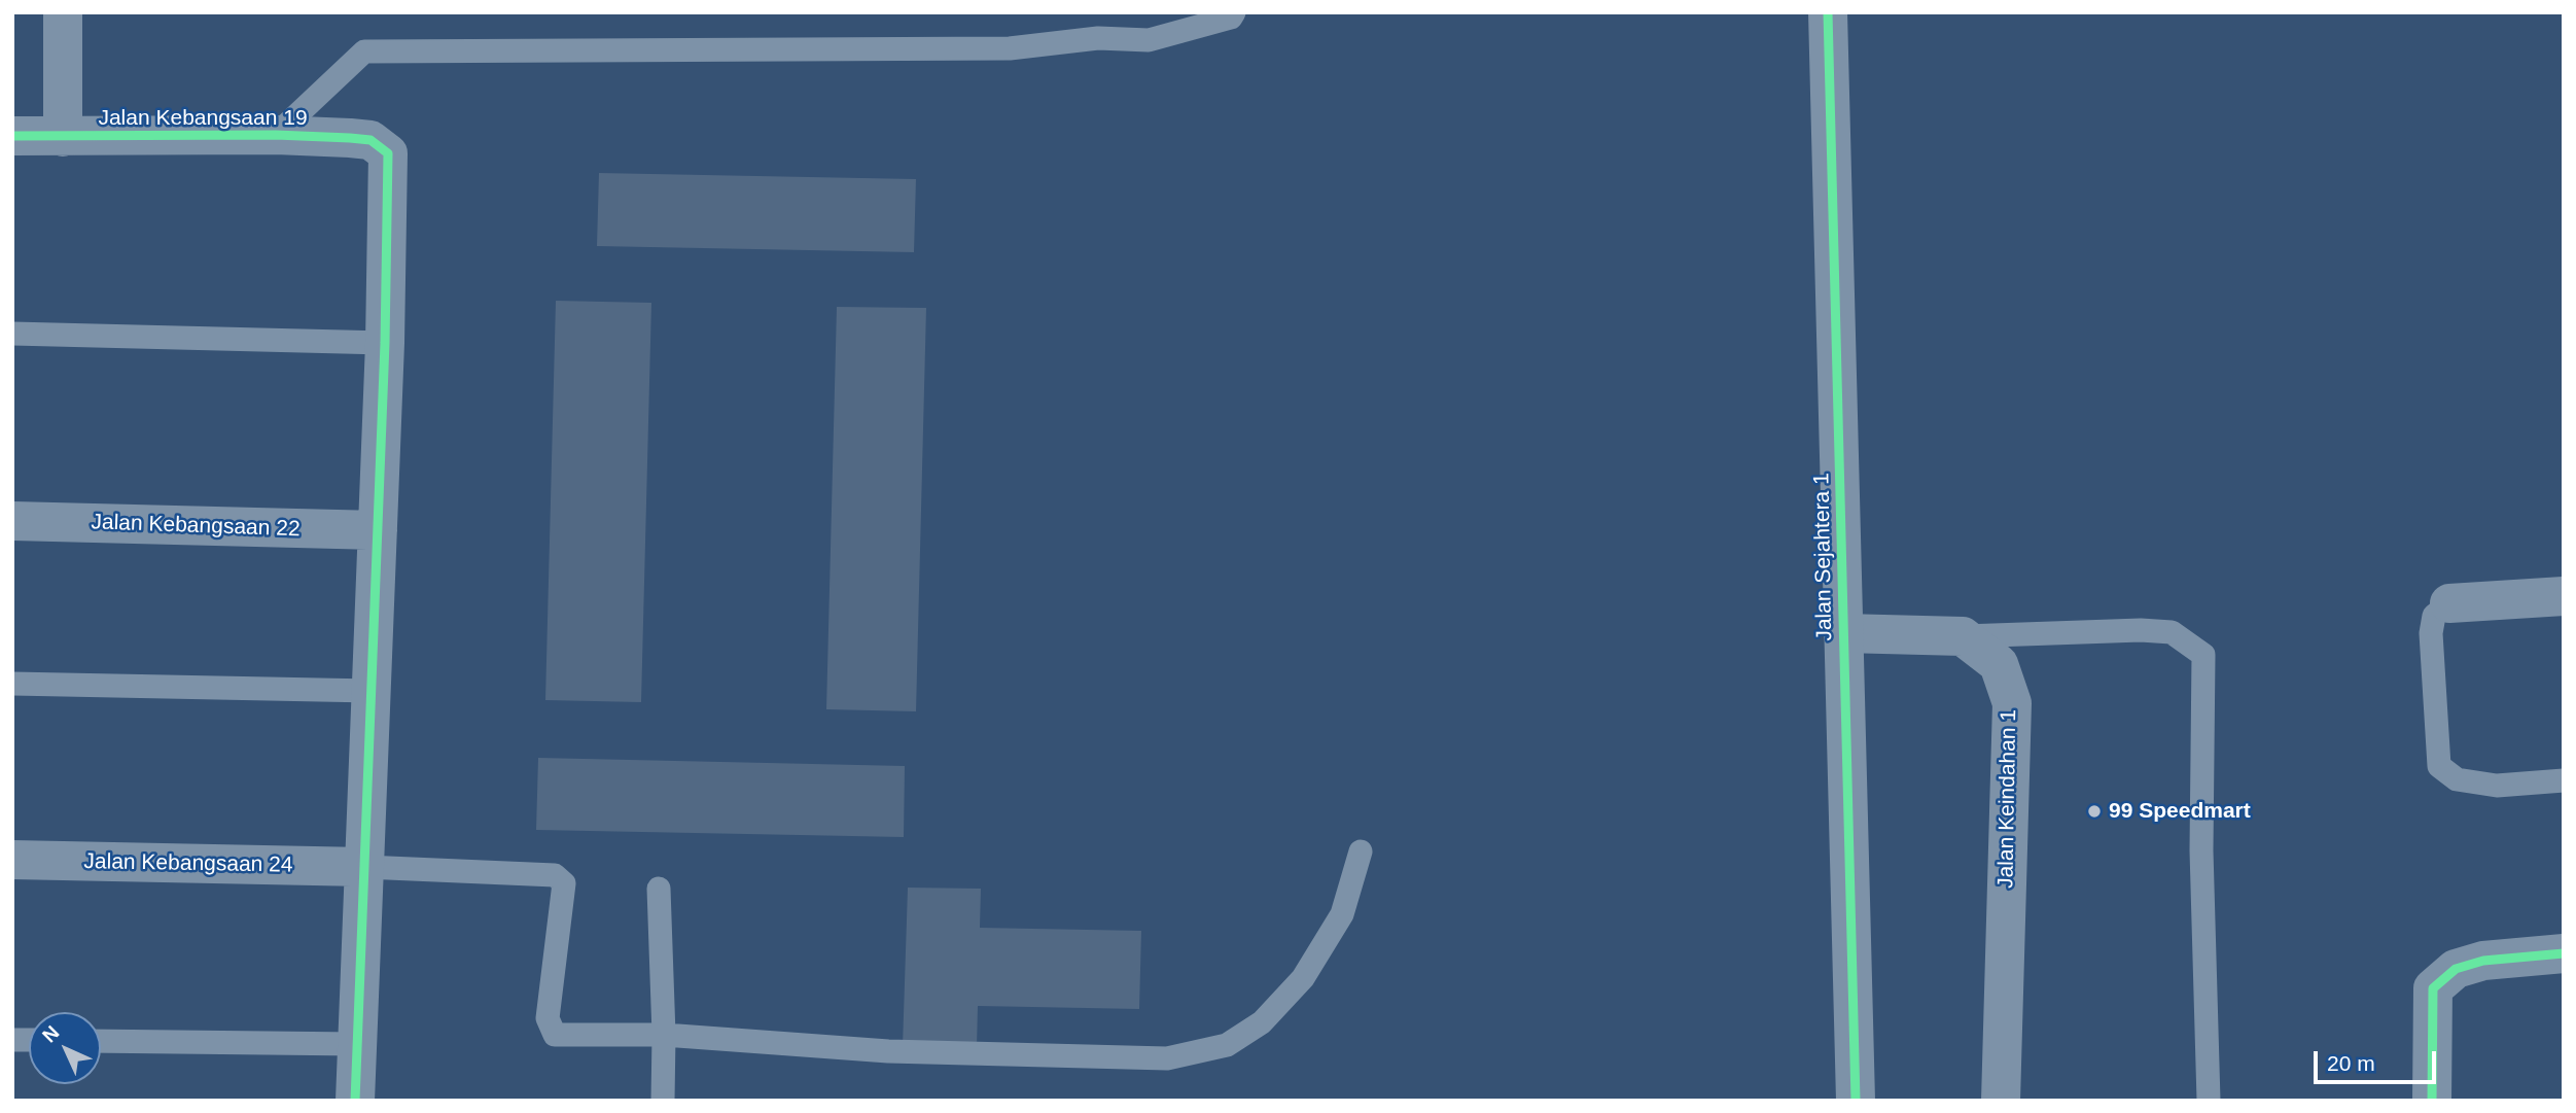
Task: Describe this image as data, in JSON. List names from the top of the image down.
{
  "streets": {
    "street": [
      "Jalan Kebangsaan 19",
      "Jalan Kebangsaan 22",
      "Jalan Sejahtera 1",
      "Jalan Keindahan 1",
      "Jalan Kebangsaan 24"
    ]
  },
  "places": ["99 Speedmart"],
  "scale_bar": "20 m",
  "north": "top left"
}
